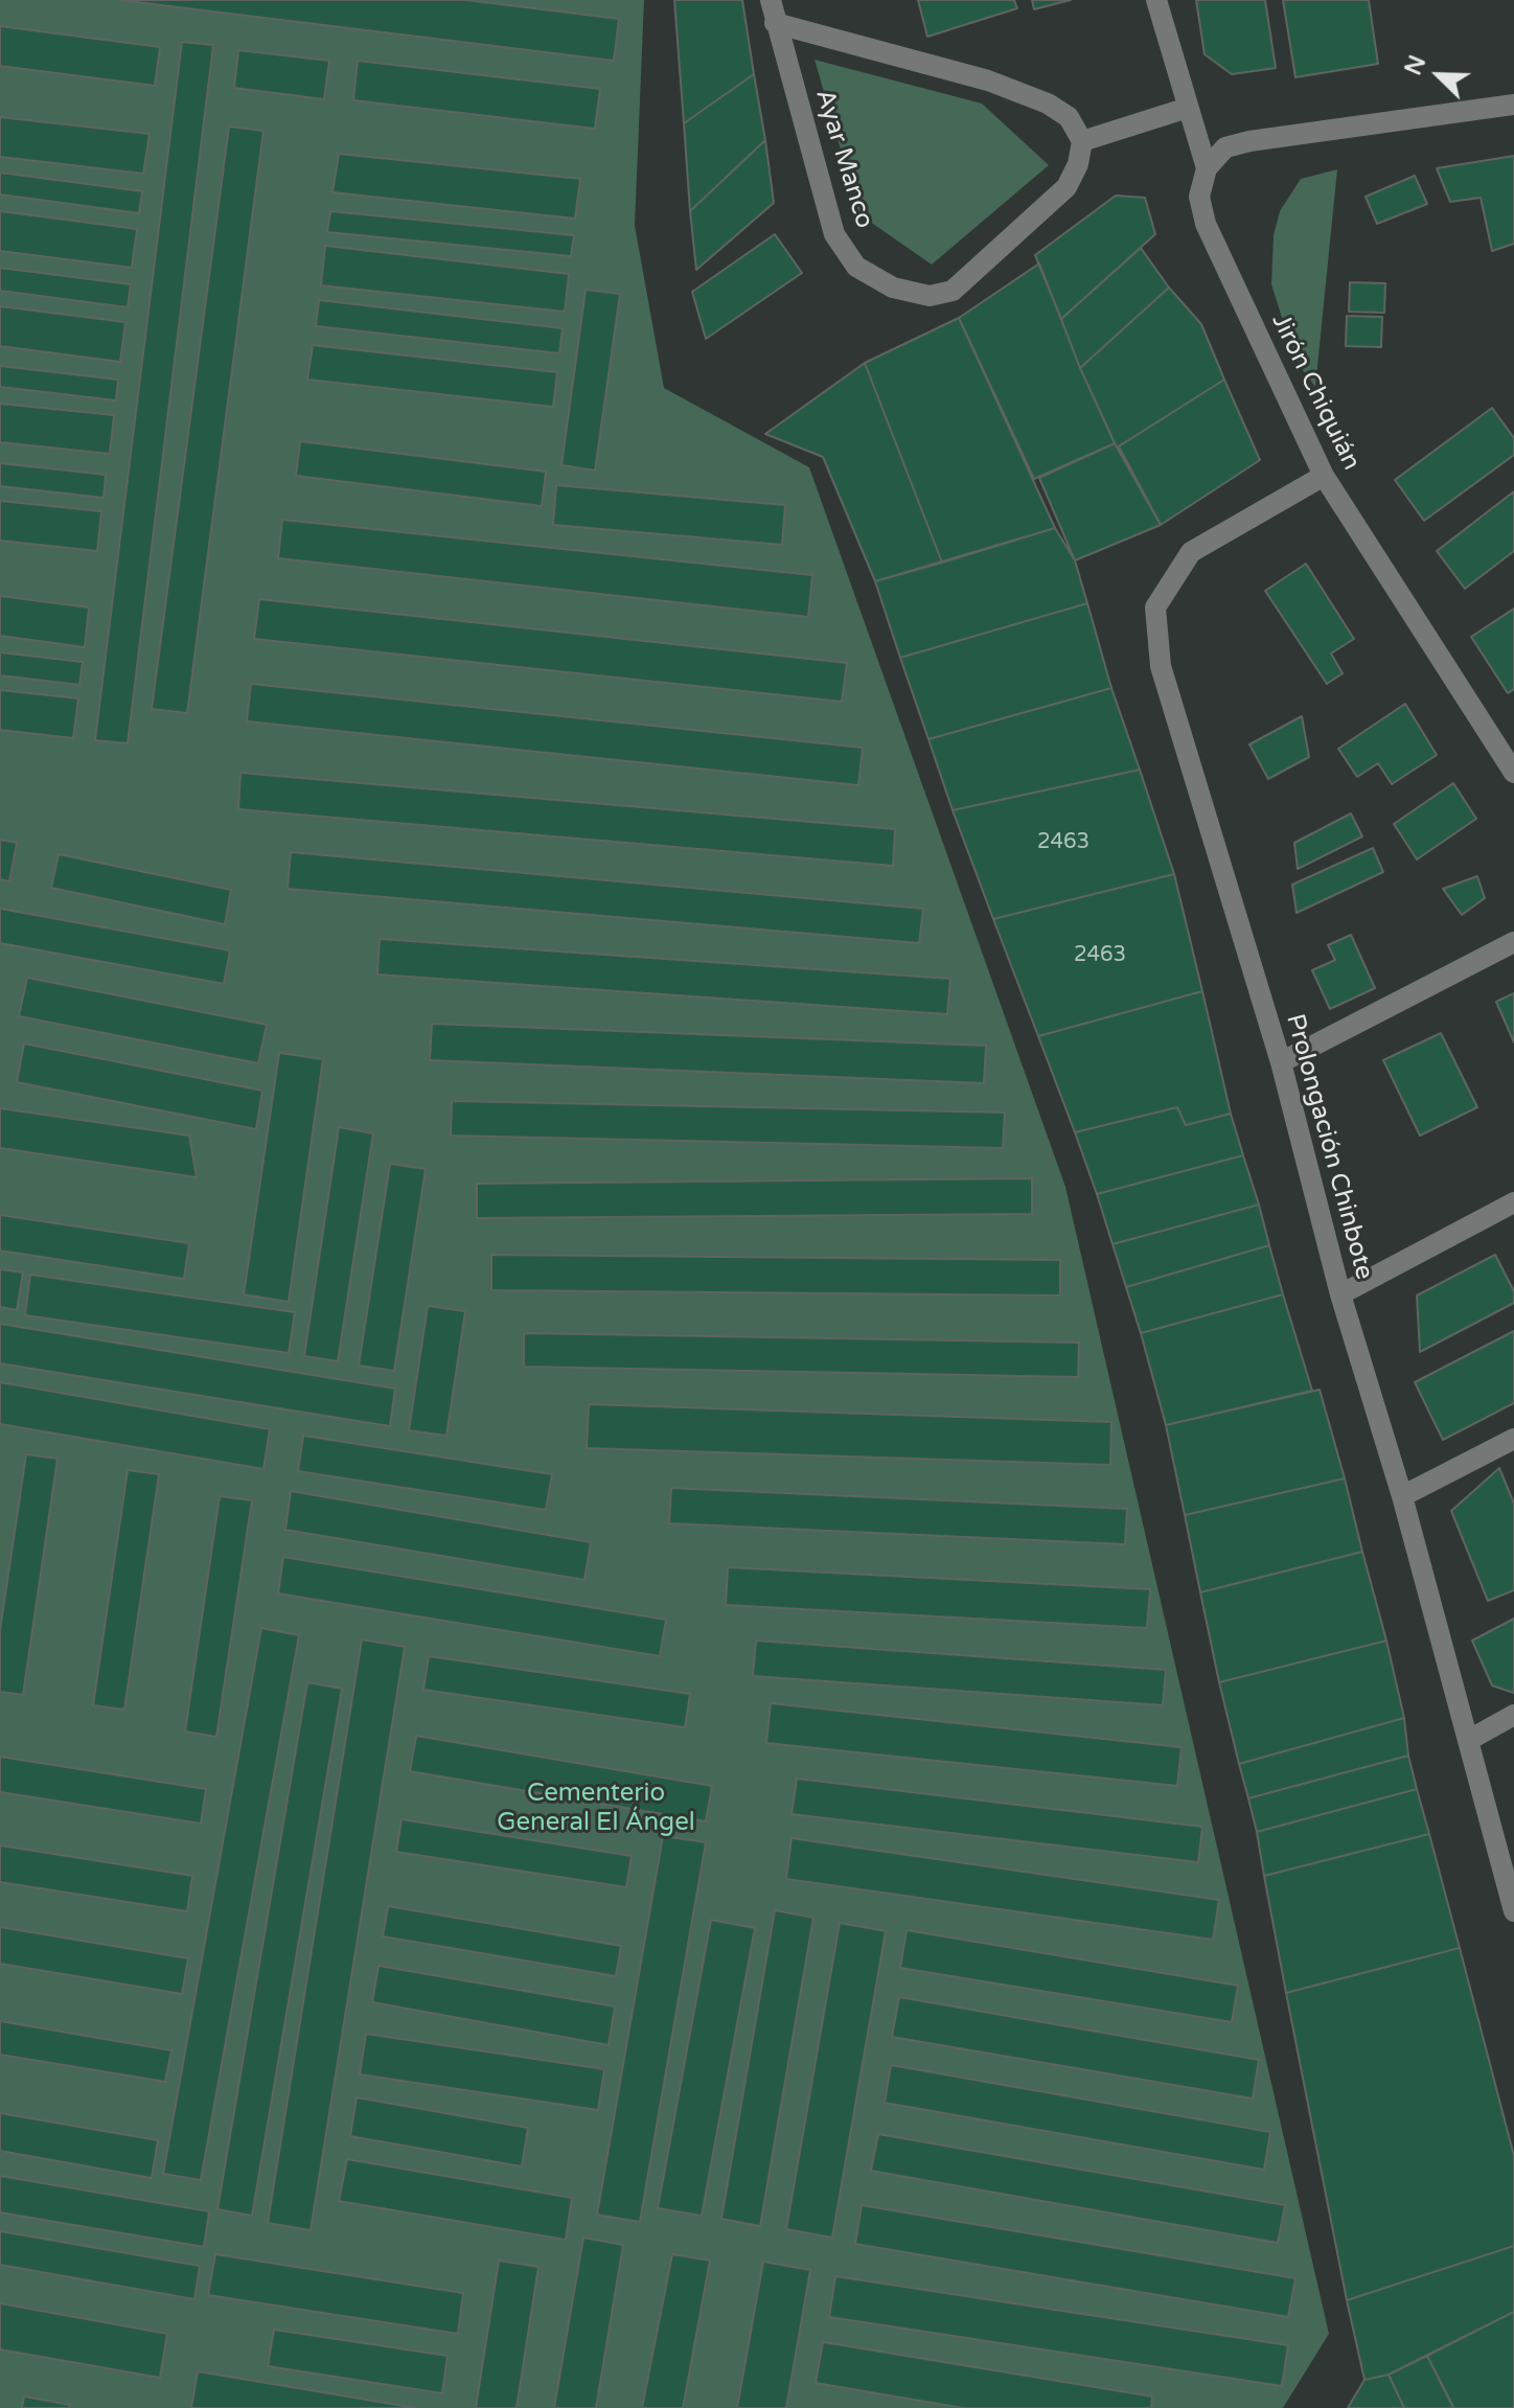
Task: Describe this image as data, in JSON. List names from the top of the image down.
{
  "streets": {
    "street": ["Ayar Manco", "Jirón Chiquián", "Prolongación Chinbote"]
  },
  "crossings": [
    ["Jirón Chiquián", "Prolongación Chinbote"]
  ],
  "parks": ["Cementerio General El Ángel"],
  "house_numbers": ["2463", "2463"],
  "north": "top left"
}
